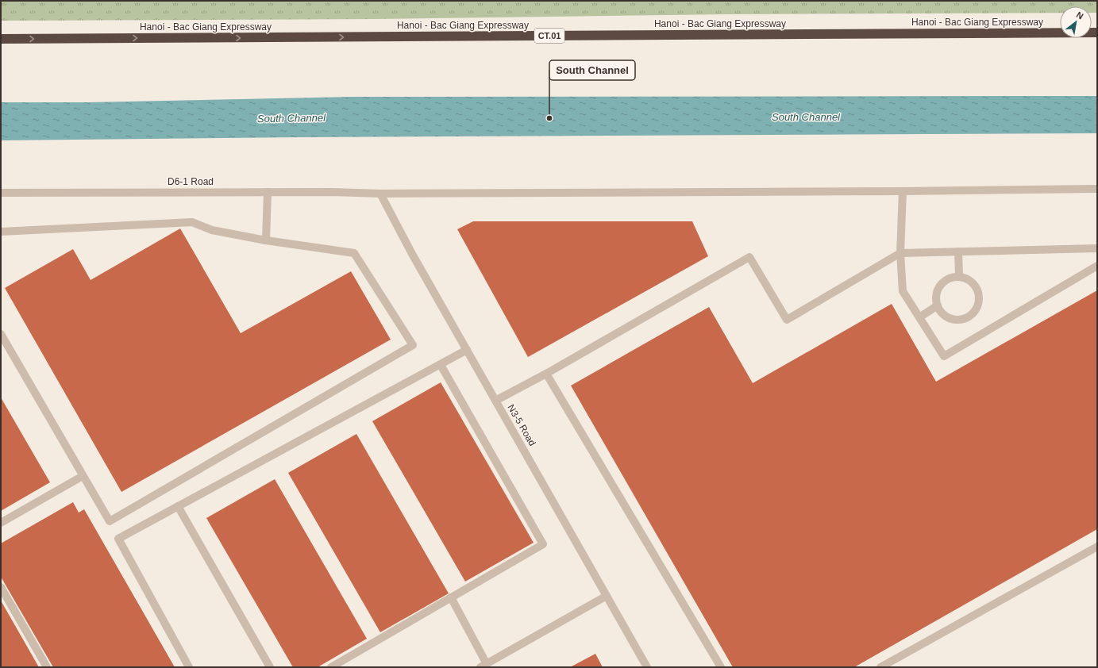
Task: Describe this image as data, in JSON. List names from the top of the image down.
{
  "streets": {
    "highway": ["Hanoi - Bac Giang Expressway", "CT.01"],
    "street": ["D6-1 Road", "N3-5 Road"]
  },
  "crossings": [
    ["D6-1 Road", "N3-5 Road"]
  ],
  "one_way": ["Hanoi - Bac Giang Expressway"],
  "water": ["South Channel"],
  "places": ["South Channel"],
  "north": "top right"
}
